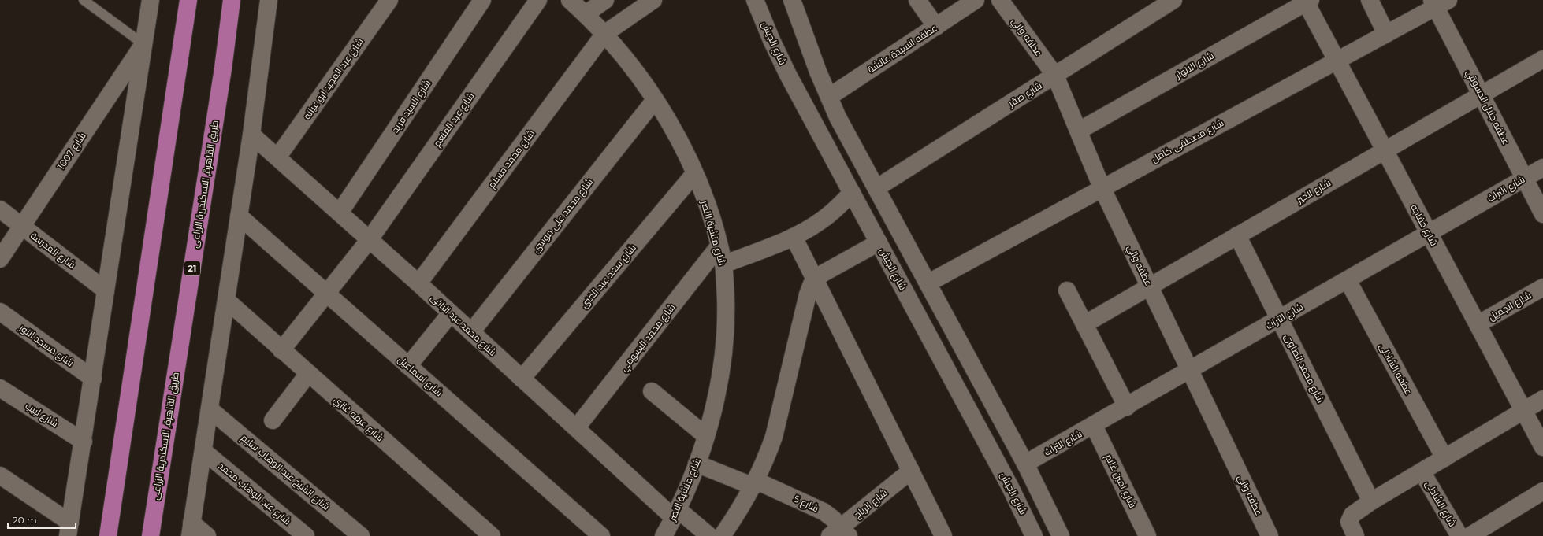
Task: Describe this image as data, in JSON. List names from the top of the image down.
{
  "streets": {
    "highway": ["طريق القاهرة, الاسكندرية الزراعى", "21"],
    "street": [
      "عطفه والي",
      "شارع الجيش",
      "عطفه السيدة عائشة",
      "شارع الانوار",
      "شارع عبد المجيد ابو عيانه",
      "شارع صقر",
      "شارع السيد فريد",
      "عطفه جلال الدسوقي",
      "شارع عبد المنعم",
      "شارع مصطفى كامل",
      "شارع 1007",
      "شارع محمد مسلم",
      "شارع التراث",
      "شارع الخير",
      "شارع محمد على موسى",
      "شارع خفاجه",
      "شارع منشية النصر",
      "شارع المدرسة",
      "شارع سعد عبد الغنى",
      "شارع الجميل",
      "شارع محمد عبد الباقى",
      "شارع محمد البسومي",
      "شارع مسجد النور",
      "شارع محمد الصاوى",
      "عطفه الشاذلى",
      "شارع اسماعيل",
      "شارع لبيب",
      "شارع عرفه غازي",
      "شارع الشيخ عبد الوهاب سليم",
      "شارع امين غانم",
      "شارع عبد الوهاب محمد",
      "شارع 5",
      "شارع الرباح",
      "شارع الشاذلى"
    ]
  },
  "crossings": [
    ["عطفه والي", "شارع الانوار"],
    ["عطفه والي", "شارع صقر"],
    ["عطفه والي", "شارع مصطفى كامل"],
    ["عطفه والي", "شارع التراث"],
    ["عطفه والي", "شارع الخير"],
    ["شارع الانوار", "شارع خفاجه"],
    ["شارع عبد المجيد ابو عيانه", "شارع محمد عبد الباقى"],
    ["شارع السيد فريد", "شارع محمد عبد الباقى"],
    ["عطفه جلال الدسوقي", "شارع مصطفى كامل"],
    ["عطفه جلال الدسوقي", "شارع التراث"],
    ["عطفه جلال الدسوقي", "شارع الخير"],
    ["شارع عبد المنعم", "شارع محمد عبد الباقى"],
    ["شارع عبد المنعم", "شارع اسماعيل"],
    ["شارع عبد المنعم", "شارع عرفه غازي"],
    ["شارع مصطفى كامل", "شارع خفاجه"],
    ["شارع 1007", "شارع المدرسة"],
    ["شارع محمد مسلم", "شارع منشية النصر"],
    ["شارع محمد مسلم", "شارع محمد عبد الباقى"],
    ["شارع التراث", "شارع خفاجه"],
    ["شارع التراث", "شارع محمد الصاوى"],
    ["شارع التراث", "عطفه الشاذلى"],
    ["شارع التراث", "شارع امين غانم"],
    ["شارع الخير", "شارع خفاجه"],
    ["شارع الخير", "شارع محمد الصاوى"],
    ["شارع محمد على موسى", "شارع منشية النصر"],
    ["شارع محمد على موسى", "شارع محمد عبد الباقى"],
    ["شارع خفاجه", "شارع الجميل"],
    ["شارع منشية النصر", "شارع سعد عبد الغنى"],
    ["شارع منشية النصر", "شارع محمد عبد الباقى"],
    ["شارع منشية النصر", "شارع محمد البسومي"],
    ["شارع منشية النصر", "شارع 5"],
    ["شارع سعد عبد الغنى", "شارع محمد عبد الباقى"],
    ["شارع محمد عبد الباقى", "شارع محمد البسومي"],
    ["شارع 5", "شارع الرباح"]
  ],
  "scale_bar": "20 m"
}
